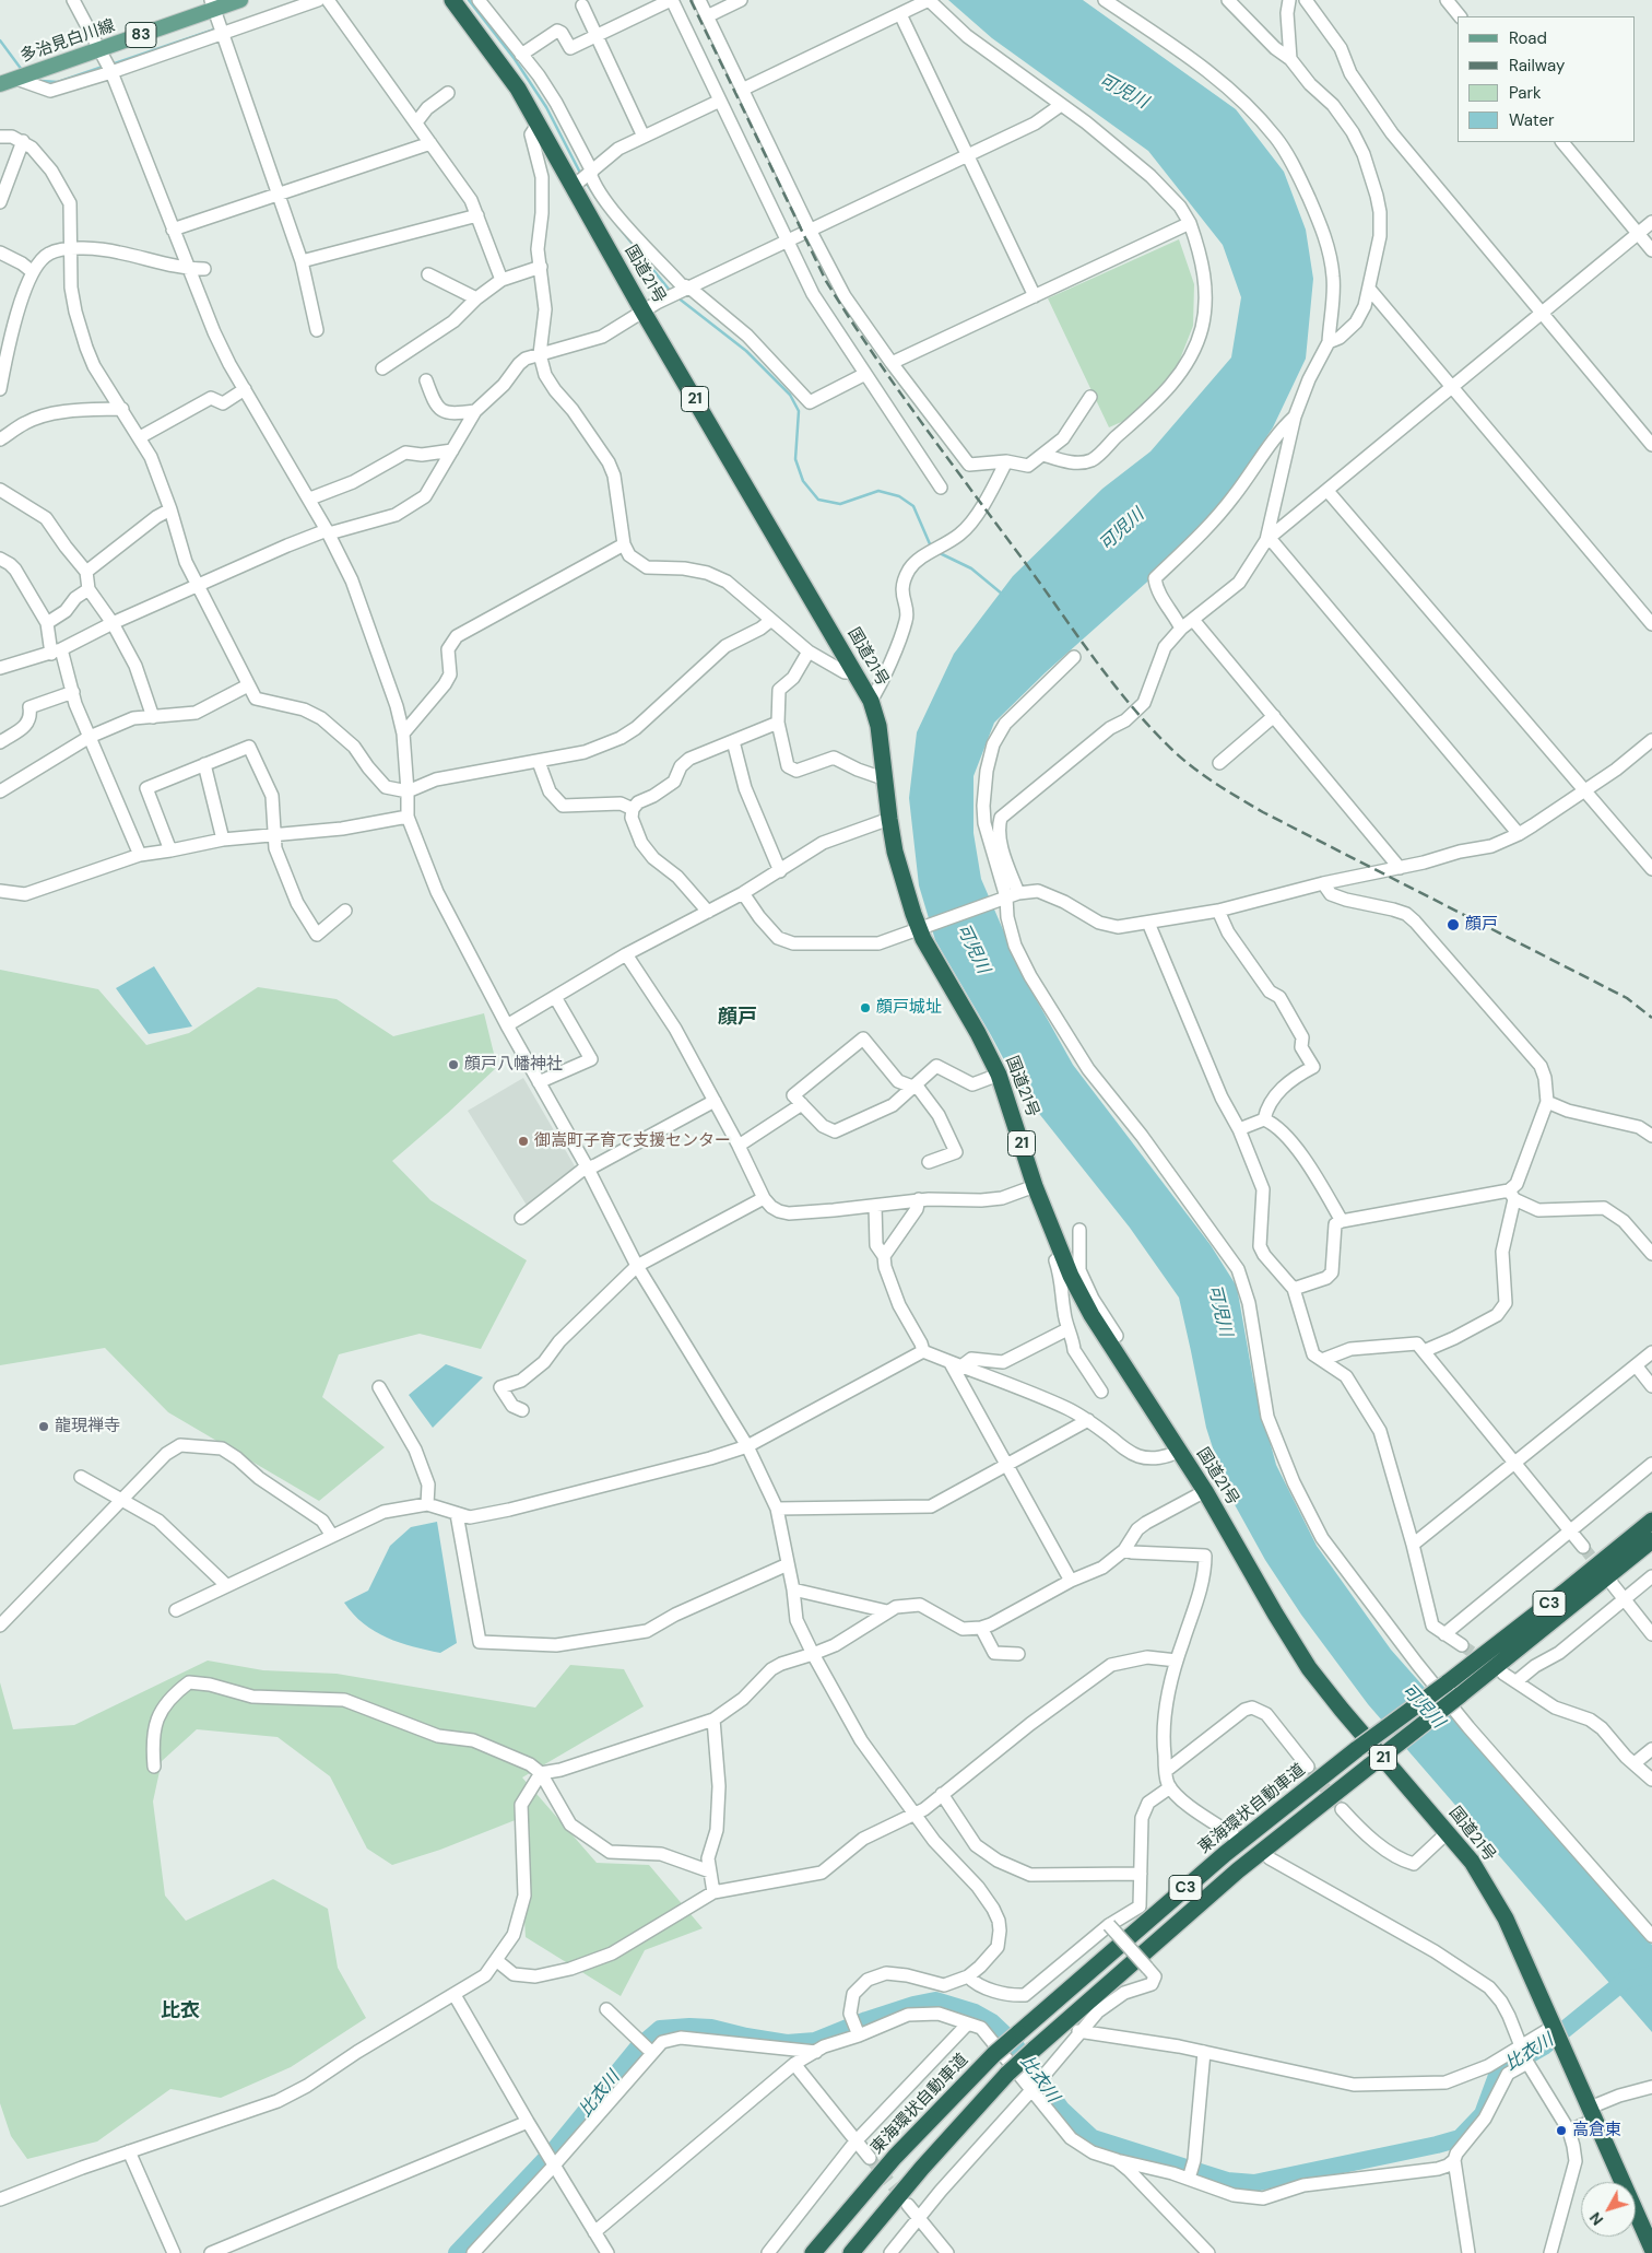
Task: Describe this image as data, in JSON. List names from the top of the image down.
{
  "streets": {
    "highway": [
      "国道21号",
      "21",
      "C3",
      "東海環状自動車道"
    ],
    "main road": ["83", "多治見白川線"]
  },
  "districts": ["顔戸", "比衣"],
  "water": ["可児川", "比衣川"],
  "places": [
    "顔戸",
    "顔戸城址",
    "顔戸八幡神社",
    "御嵩町子育て支援センター",
    "龍現禅寺",
    "高倉東"
  ],
  "legend": [
    "Road",
    "Railway",
    "Park",
    "Water"
  ],
  "north": "bottom left"
}
